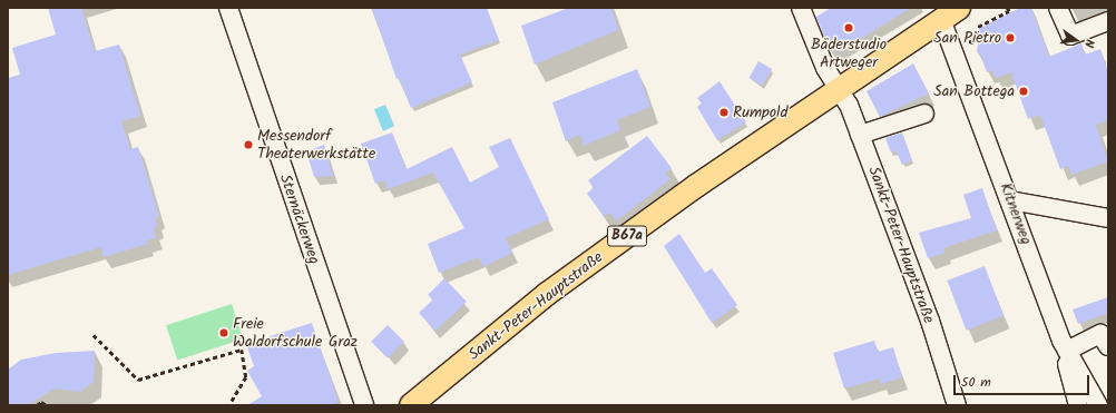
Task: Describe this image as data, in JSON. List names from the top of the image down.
{
  "streets": {
    "main road": ["B67a", "Sankt-Peter-Hauptstraße"],
    "street": ["Kitnerweg", "Sternäckerweg"]
  },
  "crossings": [
    ["Kitnerweg", "Sankt-Peter-Hauptstraße"]
  ],
  "places": [
    "Bäderstudio Artweger",
    "San Pietro",
    "San Bottega",
    "Rumpold",
    "Messendorf Theaterwerkstätte",
    "Freie Waldorfschule Graz"
  ],
  "scale_bar": "50 m",
  "north": "right"
}
